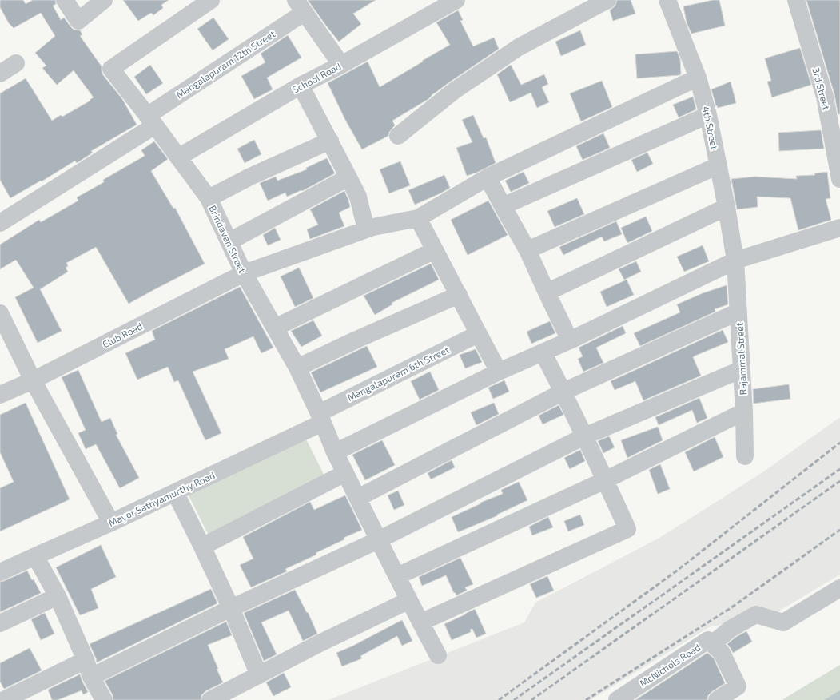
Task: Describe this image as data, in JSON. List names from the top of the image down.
{
  "streets": {
    "street": [
      "Mangalapuram 12th Street",
      "School Road",
      "3rd Street",
      "4th Street",
      "Brindavan Street",
      "Club Road",
      "Rajammal Street",
      "Mangalapuram 6th Street",
      "Mayor Sathyamurthy Road",
      "McNichols Road"
    ]
  },
  "crossings": [
    ["Mangalapuram 12th Street", "Brindavan Street"],
    ["School Road", "Brindavan Street"],
    ["4th Street", "Rajammal Street"],
    ["Brindavan Street", "Club Road"],
    ["Brindavan Street", "Mangalapuram 6th Street"],
    ["Brindavan Street", "Mayor Sathyamurthy Road"],
    ["Mangalapuram 6th Street", "Mayor Sathyamurthy Road"]
  ]
}
